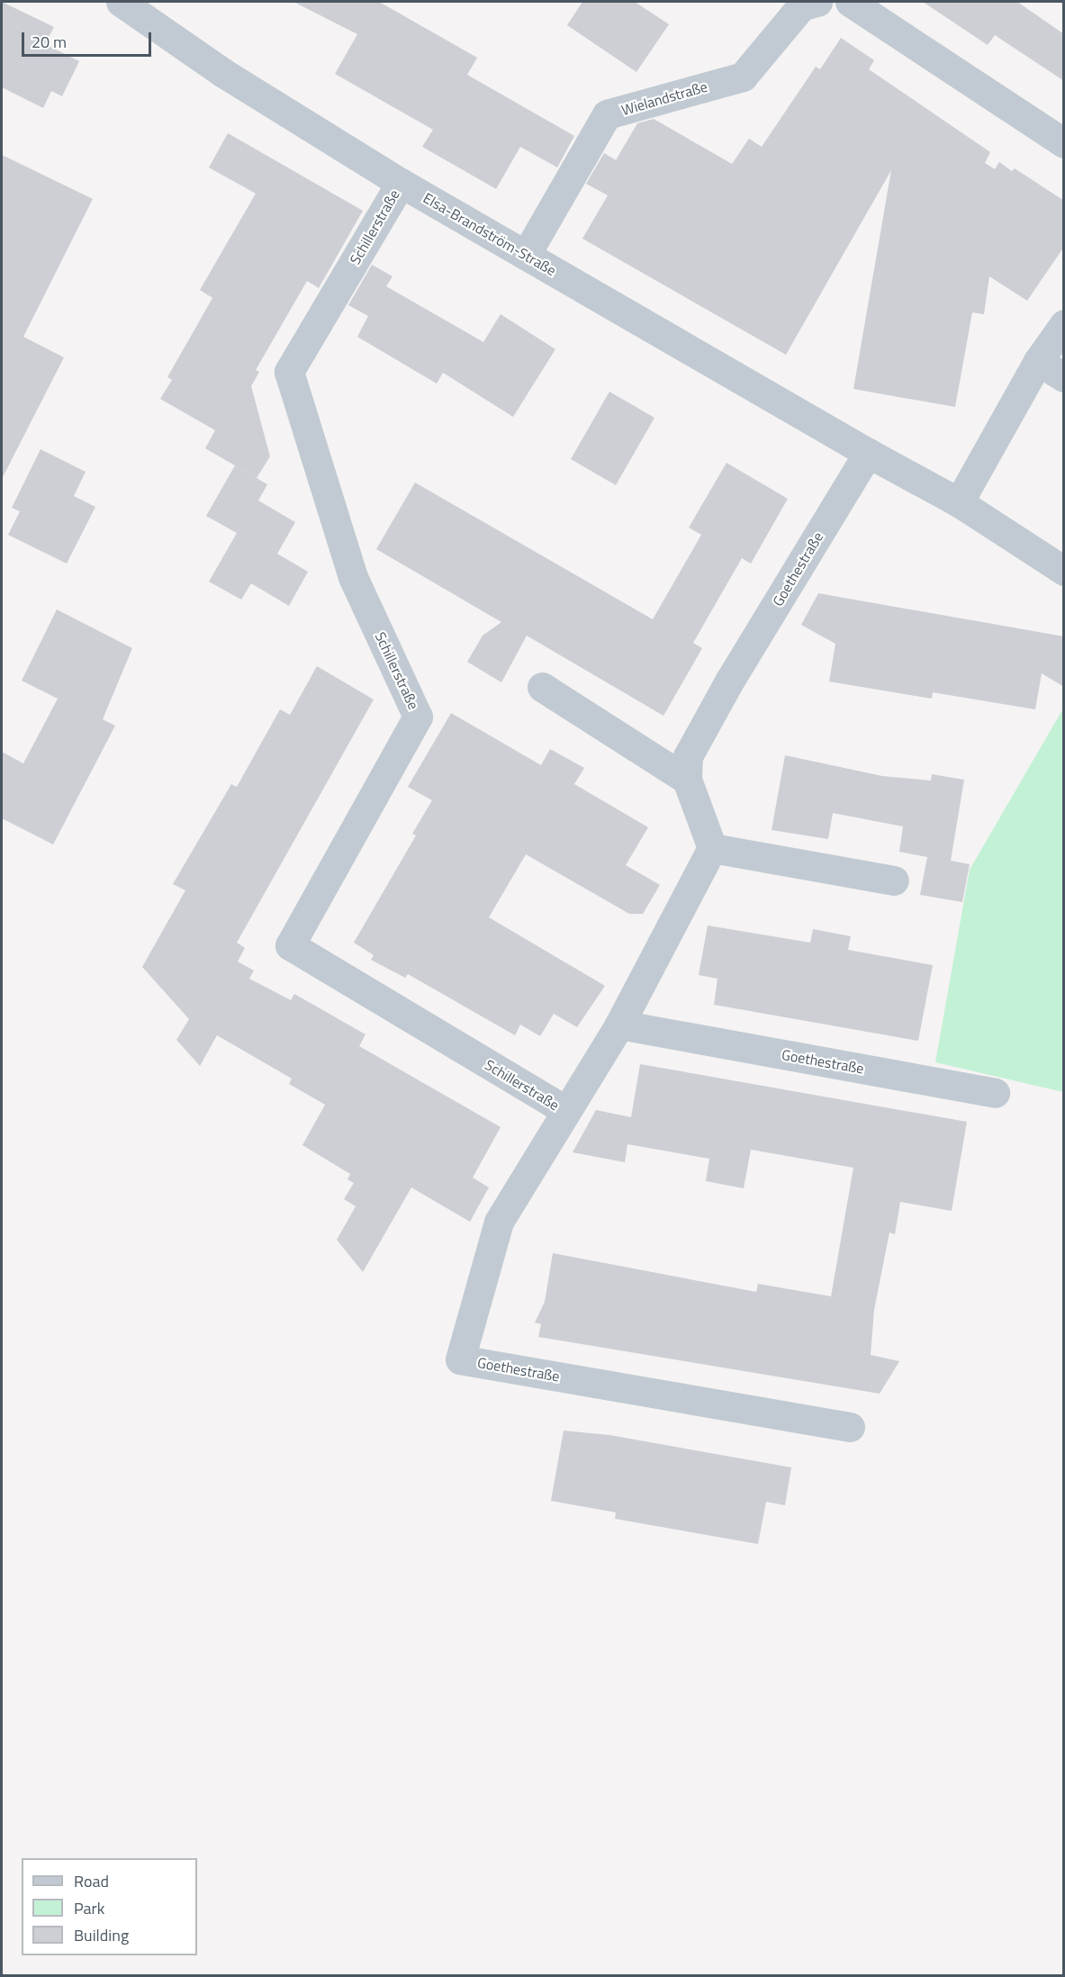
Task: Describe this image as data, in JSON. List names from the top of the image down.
{
  "streets": {
    "street": [
      "Wielandstraße",
      "Schillerstraße",
      "Elsa-Brandström-Straße",
      "Goethestraße"
    ]
  },
  "crossings": [
    ["Wielandstraße", "Elsa-Brandström-Straße"],
    ["Schillerstraße", "Elsa-Brandström-Straße"],
    ["Schillerstraße", "Goethestraße"],
    ["Elsa-Brandström-Straße", "Goethestraße"]
  ],
  "legend": ["Road", "Park", "Building"],
  "scale_bar": "20 m"
}
